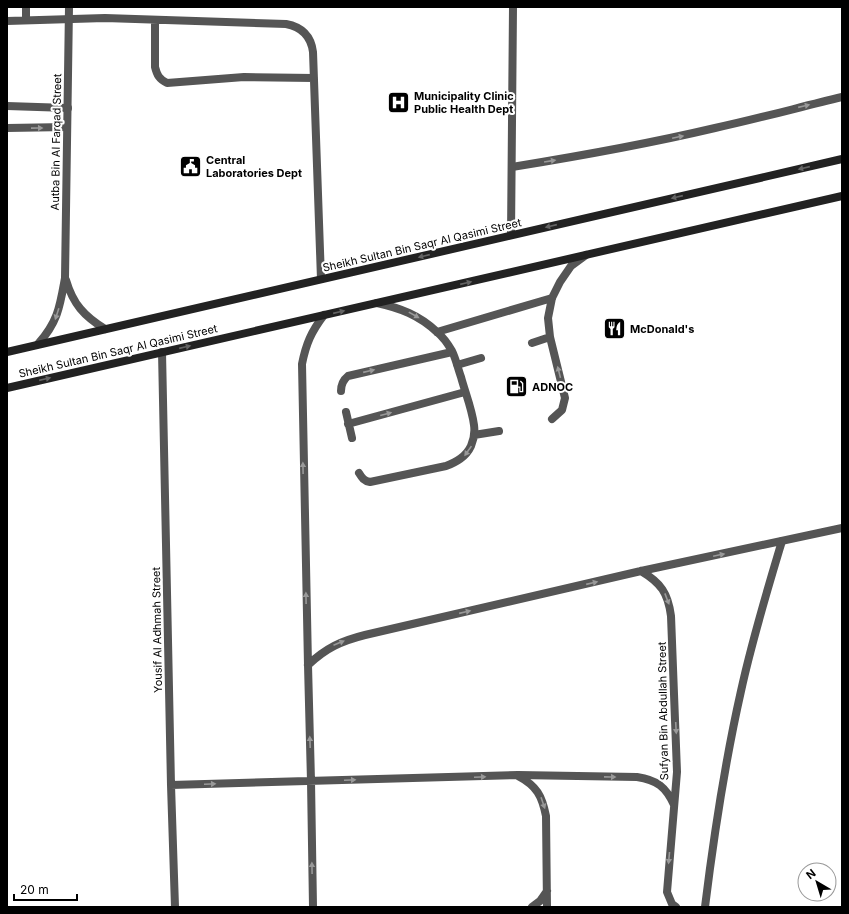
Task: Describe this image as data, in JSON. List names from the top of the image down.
{
  "streets": {
    "main road": ["Sheikh Sultan Bin Saqr Al Qasimi Street"],
    "street": ["Autba Bin Al Farqad Street", "Yousif Al Adhmah Street", "Sufyan Bin Abdullah Street"]
  },
  "crossings": [
    ["Autba Bin Al Farqad Street", "Sheikh Sultan Bin Saqr Al Qasimi Street"],
    ["Sheikh Sultan Bin Saqr Al Qasimi Street", "Yousif Al Adhmah Street"]
  ],
  "places": {
    "hospital": ["Municipality Clinic Public Health Dept"],
    "public building": ["Central Laboratories Dept"],
    "restaurant": ["McDonald's"],
    "fuel station": ["ADNOC"]
  },
  "scale_bar": "20 m",
  "north": "top left"
}
